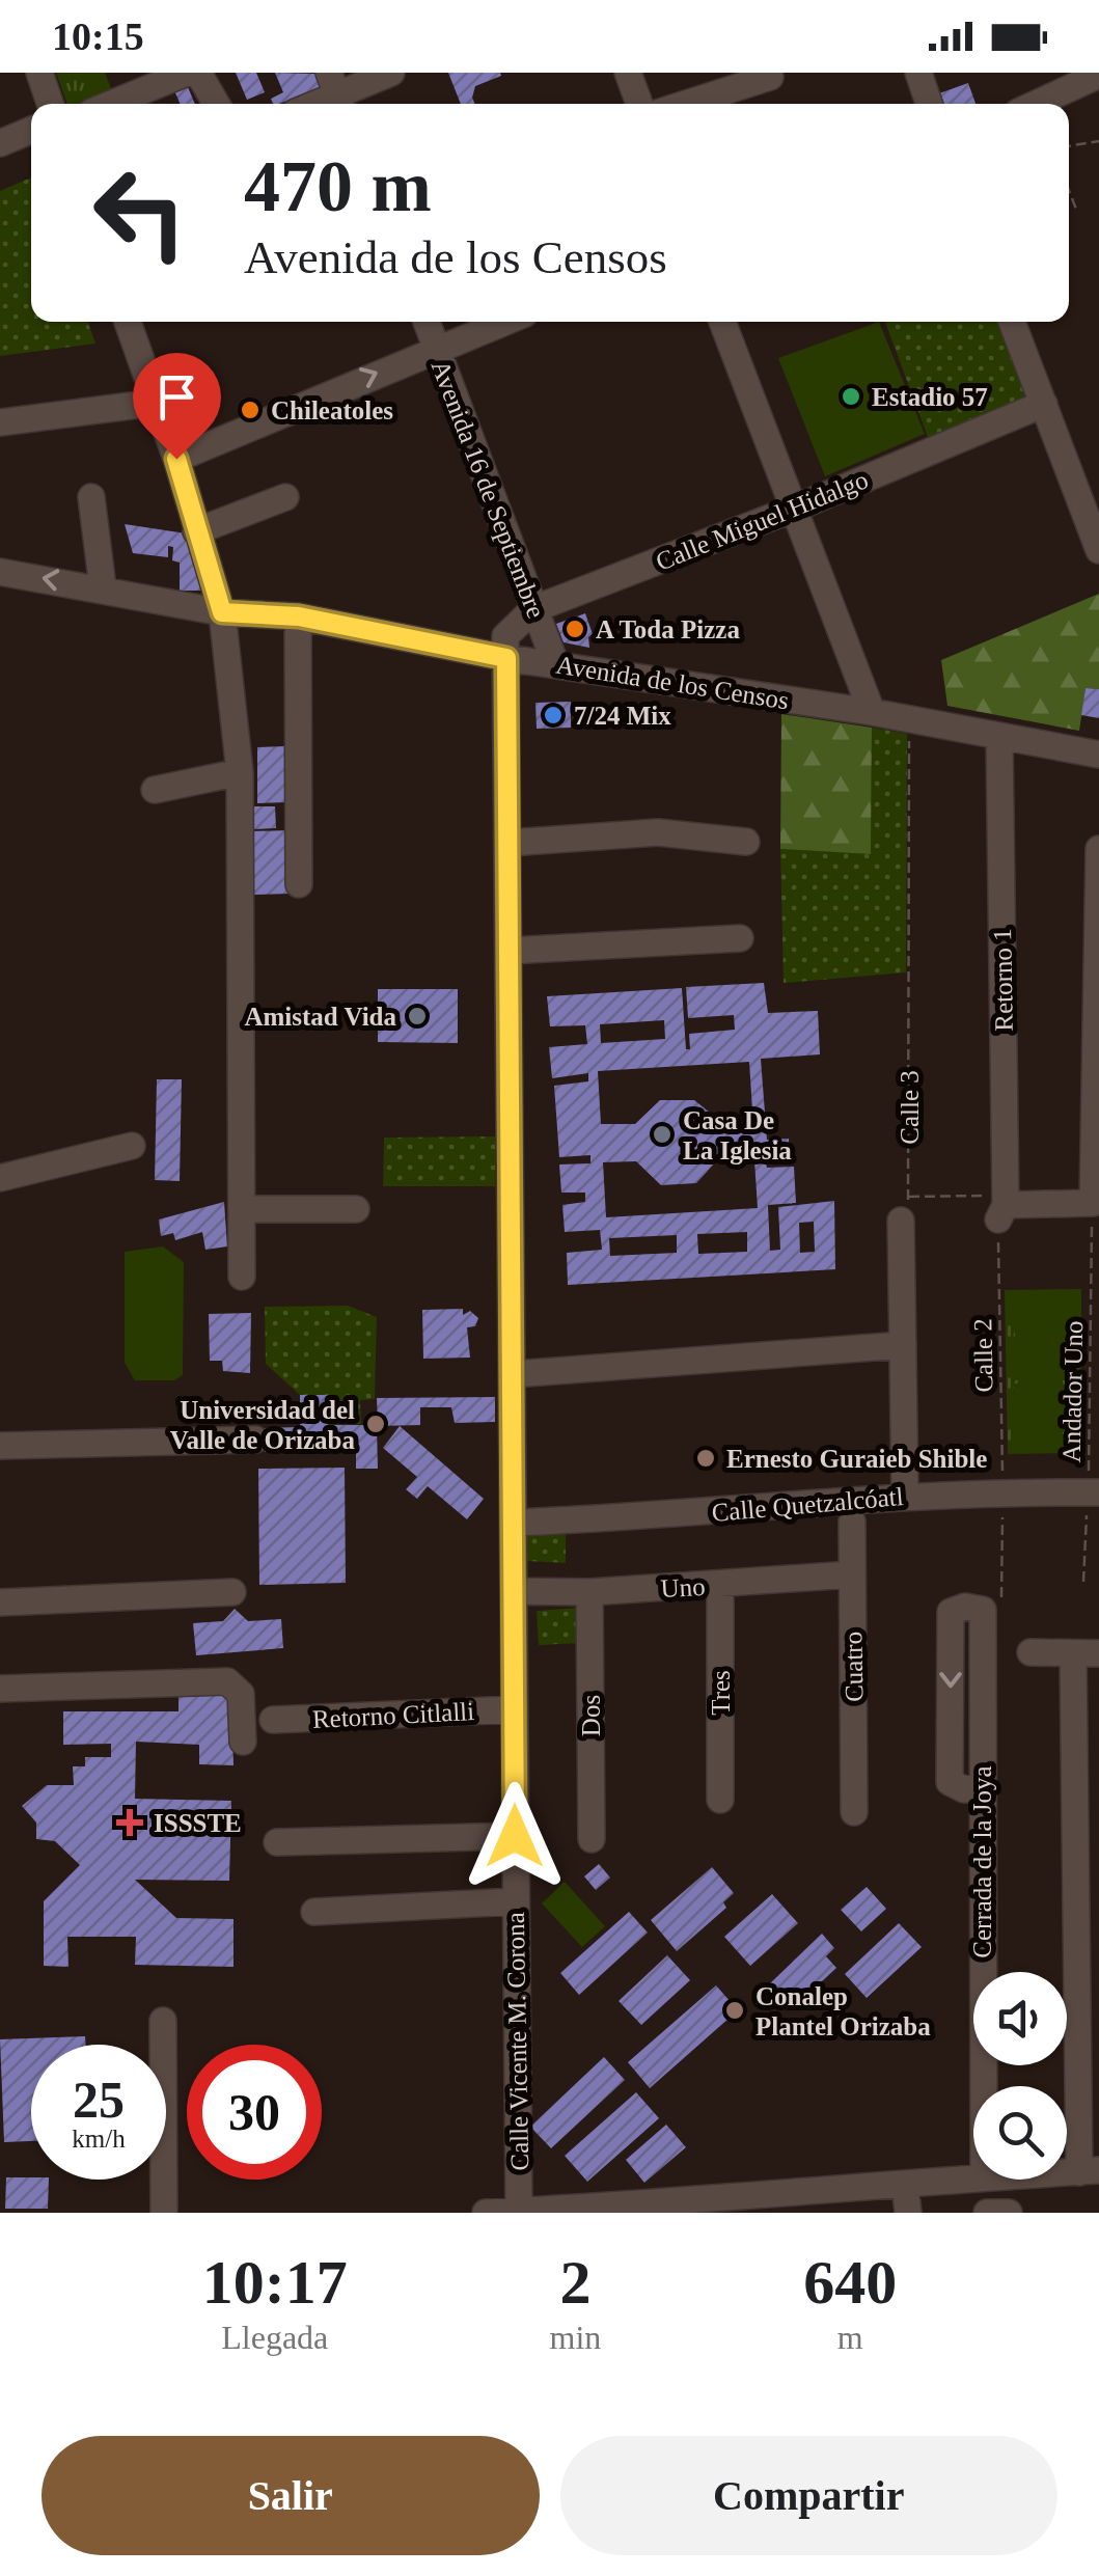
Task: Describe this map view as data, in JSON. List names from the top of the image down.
{
  "streets": {
    "street": [
      "Avenida 16 de Septiembre",
      "Calle Miguel Hidalgo",
      "Avenida de los Censos",
      "Retorno 1",
      "Calle Quetzalcóatl",
      "Uno",
      "Cuatro",
      "Tres",
      "Retorno Citlalli",
      "Dos",
      "Cerrada de la Joya",
      "Calle Vicente M. Corona"
    ],
    "path": ["Calle 3", "Calle 2", "Andador Uno"]
  },
  "crossings": [
    ["Avenida 16 de Septiembre", "Calle Miguel Hidalgo"],
    ["Avenida 16 de Septiembre", "Avenida de los Censos"],
    ["Avenida de los Censos", "Retorno 1"],
    ["Avenida de los Censos", "Calle 3"],
    ["Avenida de los Censos", "Calle Vicente M. Corona"],
    ["Retorno 1", "Calle 2"],
    ["Calle 2", "Calle Quetzalcóatl"],
    ["Calle 2", "Cerrada de la Joya"],
    ["Andador Uno", "Calle Quetzalcóatl"],
    ["Calle Quetzalcóatl", "Calle Vicente M. Corona"],
    ["Uno", "Cuatro"],
    ["Uno", "Tres"],
    ["Uno", "Dos"],
    ["Uno", "Calle Vicente M. Corona"],
    ["Retorno Citlalli", "Calle Vicente M. Corona"]
  ],
  "places": {
    "other": [
      "Estadio 57",
      "Chileatoles",
      "A Toda Pizza",
      "7/24 Mix",
      "Amistad Vida",
      "Casa De La Iglesia",
      "Universidad del Valle de Orizaba",
      "Ernesto Guraieb Shible",
      "Conalep Plantel Orizaba"
    ],
    "health": ["ISSSTE"]
  },
  "page": {
    "status": "10:15",
    "turn": ["470 m", "Avenida de los Censos"],
    "speed": "25 km/h",
    "limit": "30",
    "eta": [
      "10:17",
      "Llegada",
      "2",
      "min",
      "640",
      "m"
    ],
    "buttons": ["Salir", "Compartir"]
  }
}
